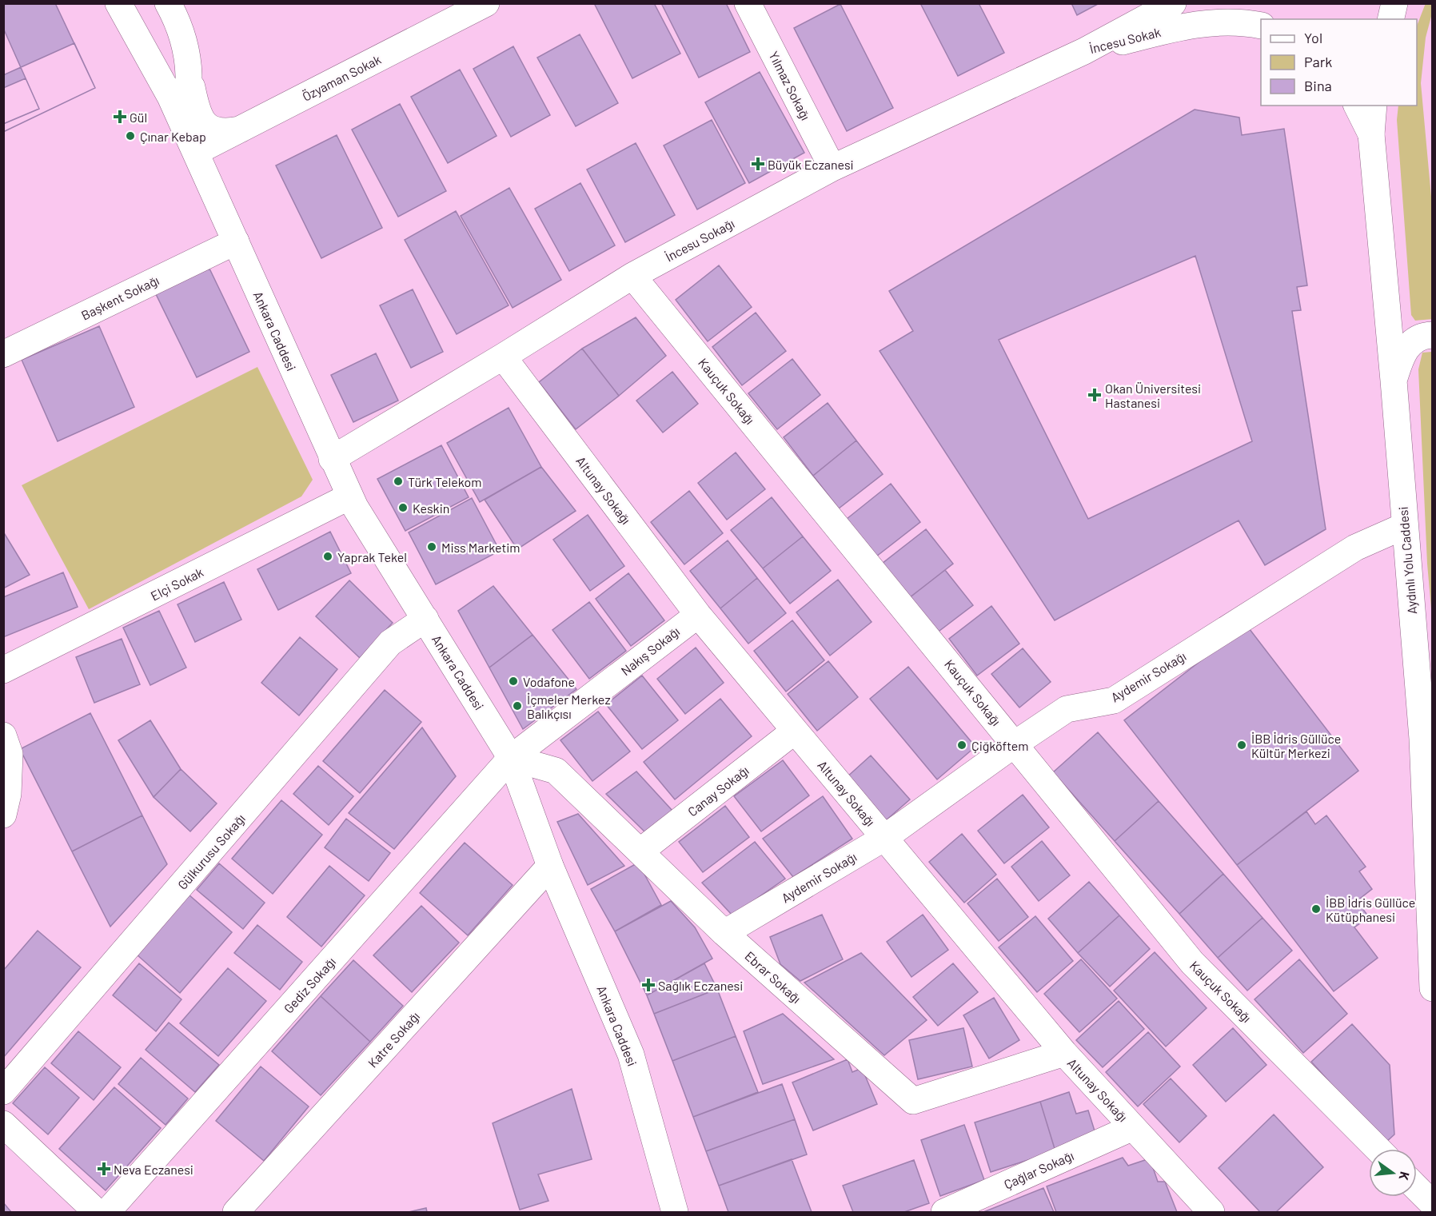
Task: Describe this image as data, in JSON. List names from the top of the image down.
{
  "streets": {
    "street": [
      "İncesu Sokak",
      "Özyaman Sokak",
      "Yılmaz Sokağı",
      "İncesu Sokağı",
      "Başkent Sokağı",
      "Ankara Caddesi",
      "Kauçuk Sokağı",
      "Altunay Sokağı",
      "Aydınlı Yolu Caddesi",
      "Elçi Sokak",
      "Nakış Sokağı",
      "Aydemir Sokağı",
      "Canay Sokağı",
      "Gülkurusu Sokağı",
      "Ebrar Sokağı",
      "Gediz Sokağı",
      "Katre Sokağı",
      "Çağlar Sokağı"
    ]
  },
  "crossings": [
    ["İncesu Sokak", "İncesu Sokağı"],
    ["Özyaman Sokak", "Ankara Caddesi"],
    ["Yılmaz Sokağı", "İncesu Sokağı"],
    ["İncesu Sokağı", "Ankara Caddesi"],
    ["İncesu Sokağı", "Kauçuk Sokağı"],
    ["İncesu Sokağı", "Altunay Sokağı"],
    ["Başkent Sokağı", "Ankara Caddesi"],
    ["Ankara Caddesi", "Elçi Sokak"],
    ["Ankara Caddesi", "Nakış Sokağı"],
    ["Ankara Caddesi", "Gülkurusu Sokağı"],
    ["Ankara Caddesi", "Ebrar Sokağı"],
    ["Ankara Caddesi", "Gediz Sokağı"],
    ["Ankara Caddesi", "Katre Sokağı"],
    ["Kauçuk Sokağı", "Aydemir Sokağı"],
    ["Altunay Sokağı", "Nakış Sokağı"],
    ["Altunay Sokağı", "Aydemir Sokağı"],
    ["Altunay Sokağı", "Canay Sokağı"],
    ["Altunay Sokağı", "Ebrar Sokağı"],
    ["Altunay Sokağı", "Çağlar Sokağı"],
    ["Aydınlı Yolu Caddesi", "Aydemir Sokağı"],
    ["Nakış Sokağı", "Ebrar Sokağı"],
    ["Nakış Sokağı", "Gediz Sokağı"],
    ["Aydemir Sokağı", "Ebrar Sokağı"],
    ["Canay Sokağı", "Ebrar Sokağı"],
    ["Ebrar Sokağı", "Gediz Sokağı"]
  ],
  "places": {
    "health": [
      "Gül",
      "Büyük Eczanesi",
      "Okan Üniversitesi Hastanesi",
      "Sağlık Eczanesi",
      "Neva Eczanesi"
    ],
    "other": [
      "Çınar Kebap",
      "Türk Telekom",
      "Keskin",
      "Miss Marketim",
      "Yaprak Tekel",
      "Vodafone",
      "İçmeler Merkez Balıkçısı",
      "Çiğköftem",
      "İBB İdris Güllüce Kültür Merkezi",
      "İBB İdris Güllüce Kütüphanesi"
    ]
  },
  "legend": ["Yol", "Park", "Bina"],
  "north": "right"
}
